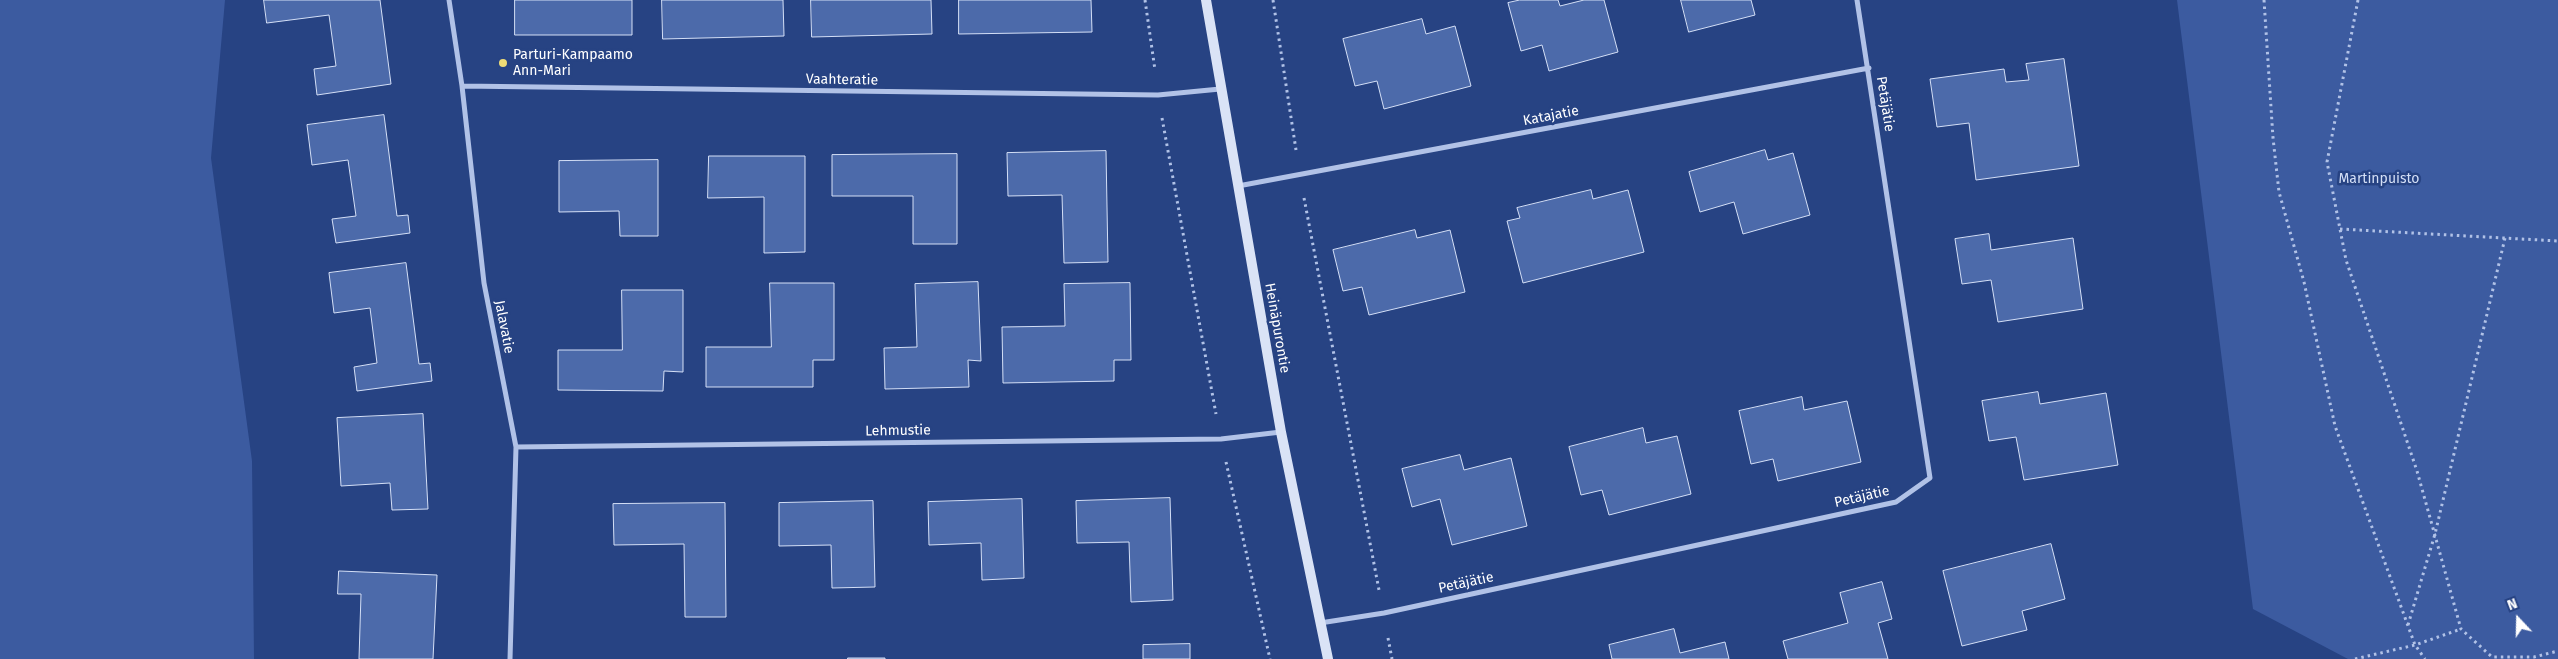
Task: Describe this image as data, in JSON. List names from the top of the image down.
{
  "streets": {
    "street": [
      "Vaahteratie",
      "Petäjätie",
      "Katajatie",
      "Jalavatie",
      "Heinäpurontie",
      "Lehmustie"
    ]
  },
  "crossings": [
    ["Vaahteratie", "Jalavatie"],
    ["Vaahteratie", "Heinäpurontie"],
    ["Petäjätie", "Katajatie"],
    ["Petäjätie", "Heinäpurontie"],
    ["Katajatie", "Heinäpurontie"],
    ["Jalavatie", "Lehmustie"],
    ["Heinäpurontie", "Lehmustie"]
  ],
  "parks": ["Martinpuisto"],
  "places": ["Parturi-Kampaamo Ann-Mari"],
  "north": "top"
}
